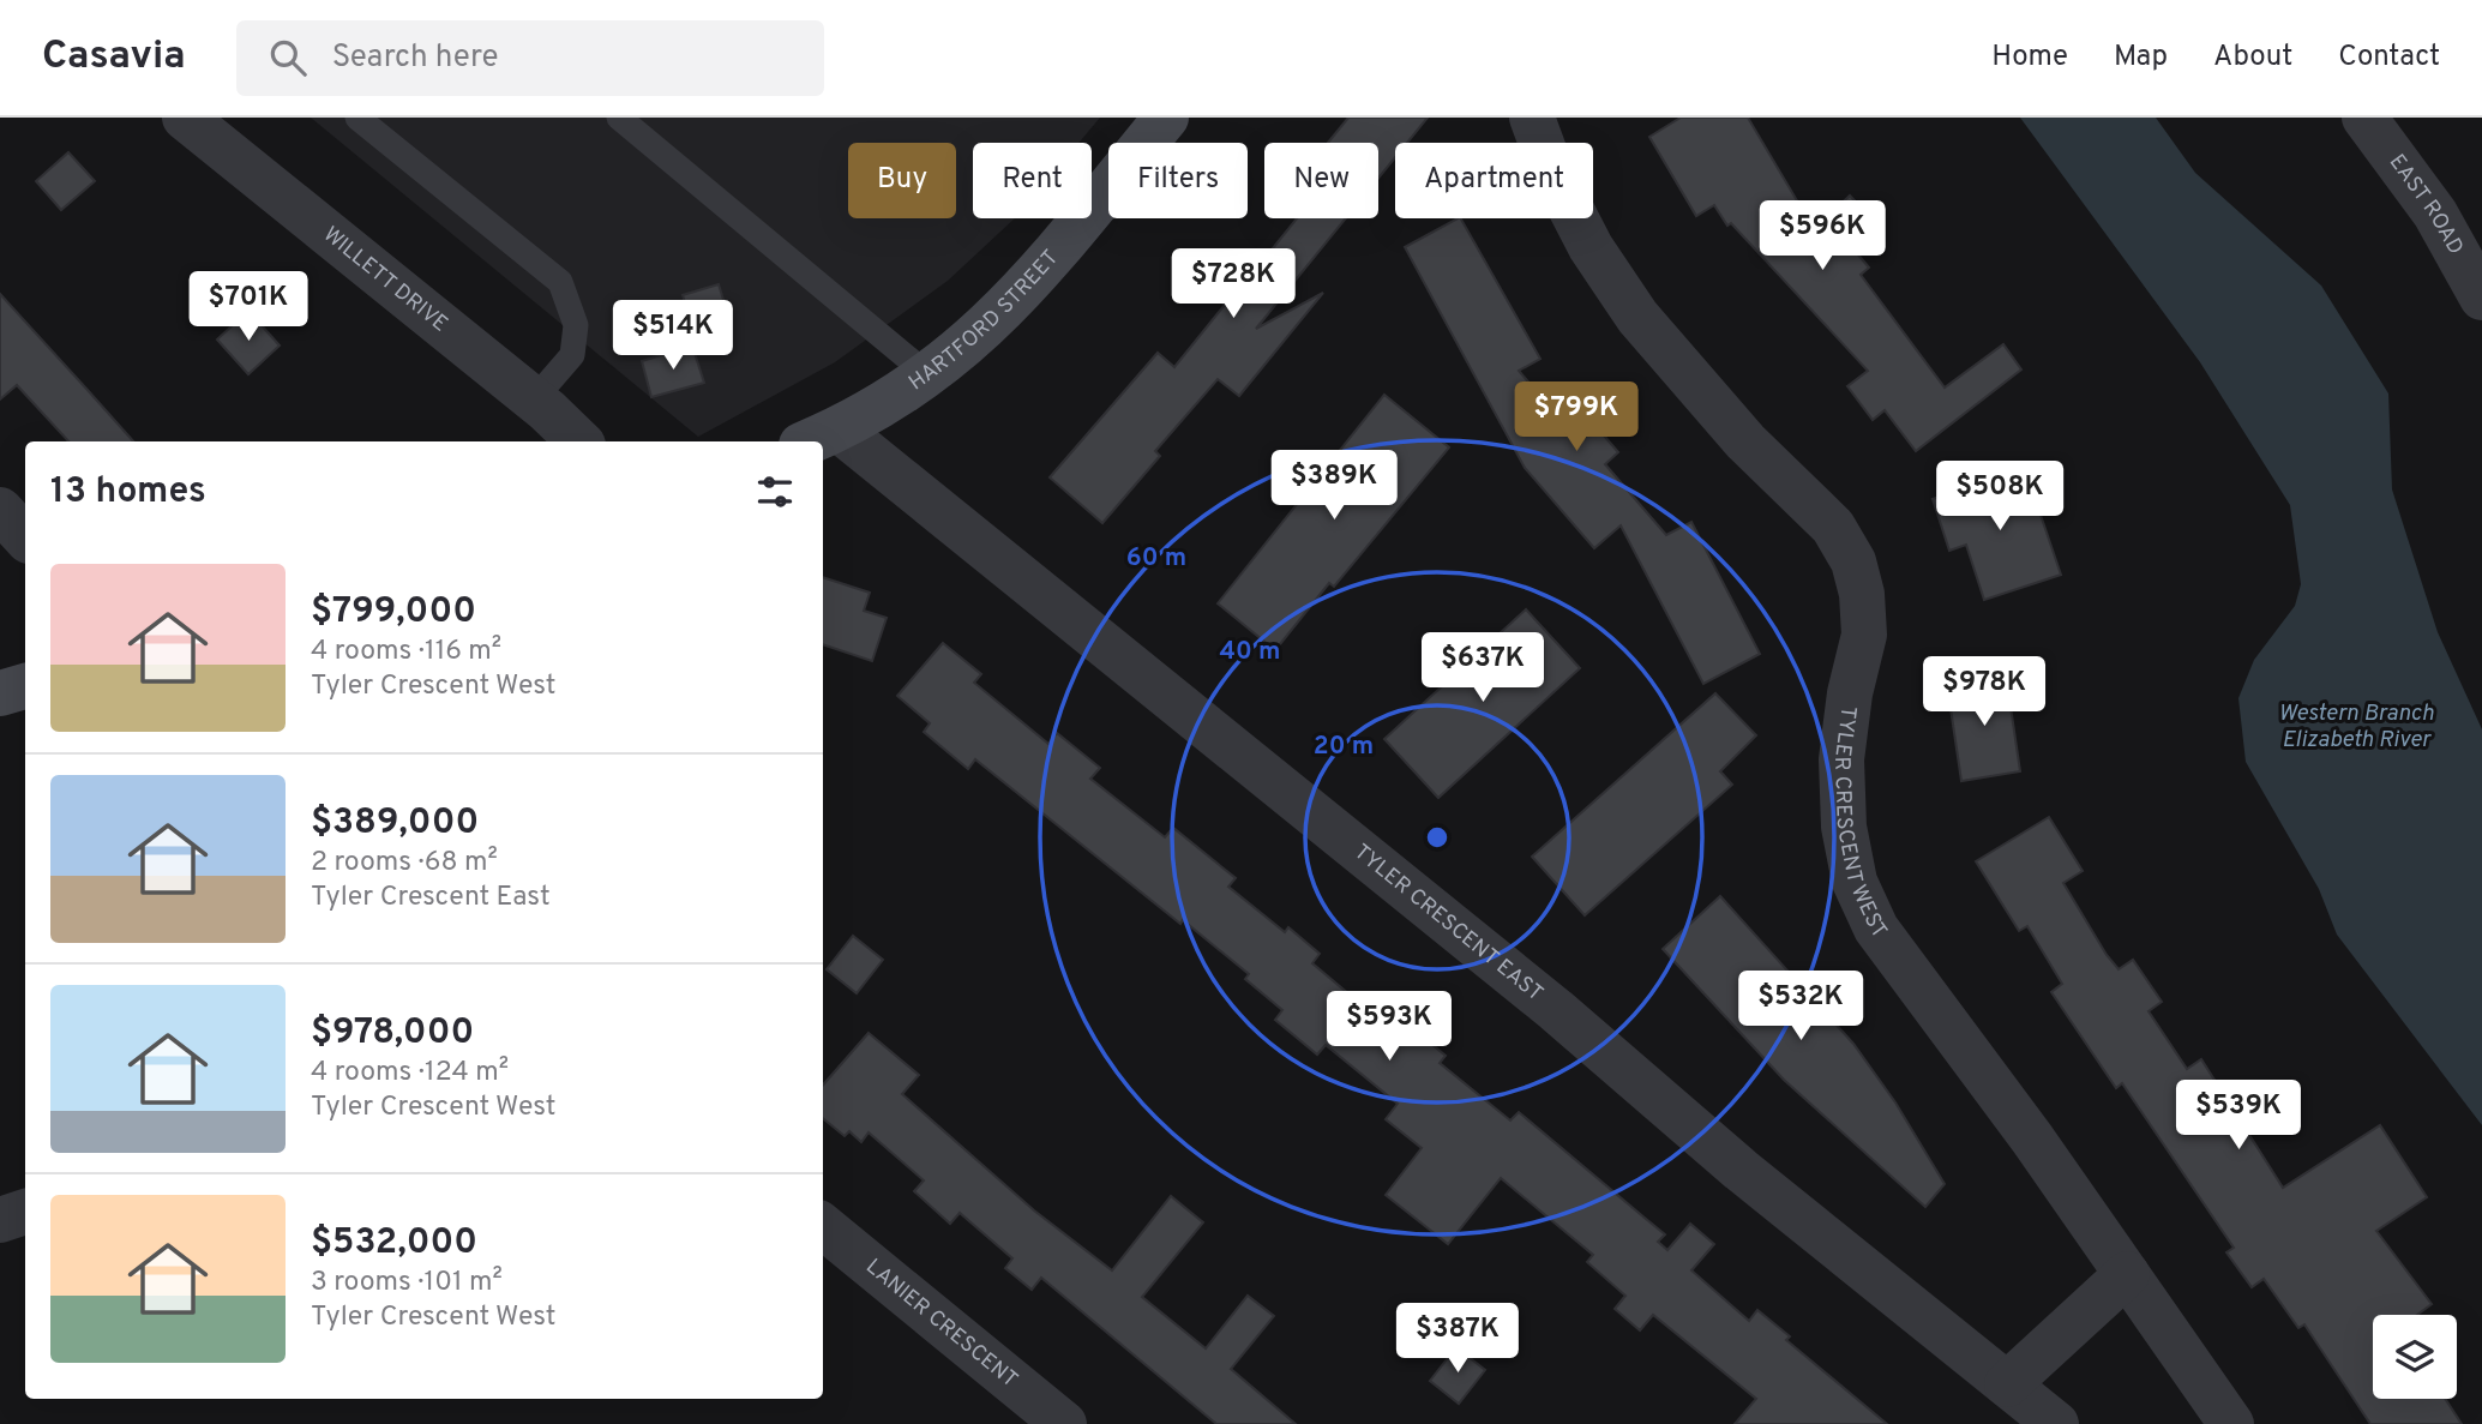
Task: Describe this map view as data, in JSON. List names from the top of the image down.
{
  "streets": {
    "street": [
      "EAST ROAD",
      "WILLETT DRIVE",
      "HARTFORD STREET",
      "TYLER CRESCENT WEST",
      "TYLER CRESCENT EAST",
      "LANIER CRESCENT"
    ]
  },
  "crossings": [
    ["HARTFORD STREET", "TYLER CRESCENT EAST"]
  ],
  "water": ["Western Branch Elizabeth River"],
  "page": {
    "header": "Casavia",
    "search": "Search here",
    "nav": [
      "Home",
      "Map",
      "About",
      "Contact"
    ],
    "chip": [
      "Buy",
      "Rent",
      "Filters",
      "New",
      "Apartment"
    ],
    "price": [
      "$596K",
      "$728K",
      "$701K",
      "$514K",
      "$799K",
      "$389K",
      "$508K",
      "$637K",
      "$978K",
      "$532K",
      "$593K",
      "$539K",
      "$387K"
    ],
    "heading": "13 homes",
    "list": [
      {
        "name": "$799,000",
        "note": "4 rooms · 116 m² · Tyler Crescent West"
      },
      {
        "name": "$389,000",
        "note": "2 rooms · 68 m² · Tyler Crescent East"
      },
      {
        "name": "$978,000",
        "note": "4 rooms · 124 m² · Tyler Crescent West"
      },
      {
        "name": "$532,000",
        "note": "3 rooms · 101 m² · Tyler Crescent West"
      }
    ]
  },
  "rings": ["60 m", "40 m", "20 m"]
}
